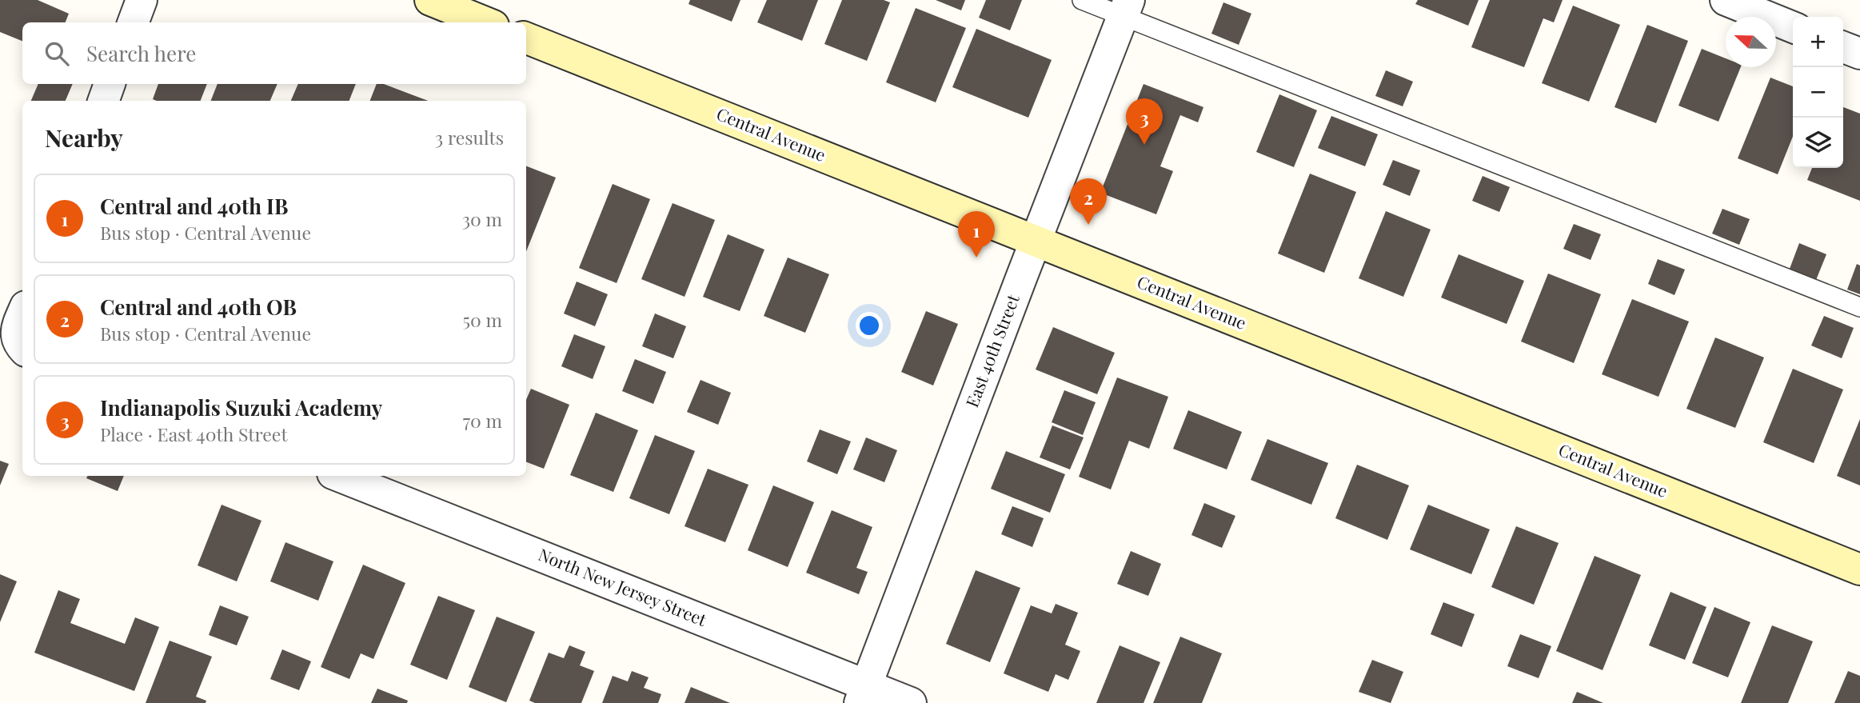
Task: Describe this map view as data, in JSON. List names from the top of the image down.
{
  "streets": {
    "main road": ["Central Avenue"],
    "street": ["East 40th Street", "North New Jersey Street"]
  },
  "crossings": [
    ["Central Avenue", "East 40th Street"],
    ["East 40th Street", "North New Jersey Street"]
  ],
  "north": "left",
  "page": {
    "map_buttons": ["+", "−"],
    "search": "Search here",
    "pins": ["3", "2", "1"],
    "heading": ["Nearby", "3 results"],
    "list": [
      {
        "mark": "1",
        "name": "Central and 40th IB",
        "note": "Bus stop · Central Avenue",
        "value": "30 m"
      },
      {
        "mark": "2",
        "name": "Central and 40th OB",
        "note": "Bus stop · Central Avenue",
        "value": "50 m"
      },
      {
        "mark": "3",
        "name": "Indianapolis Suzuki Academy",
        "note": "Place · East 40th Street",
        "value": "70 m"
      }
    ]
  }
}
